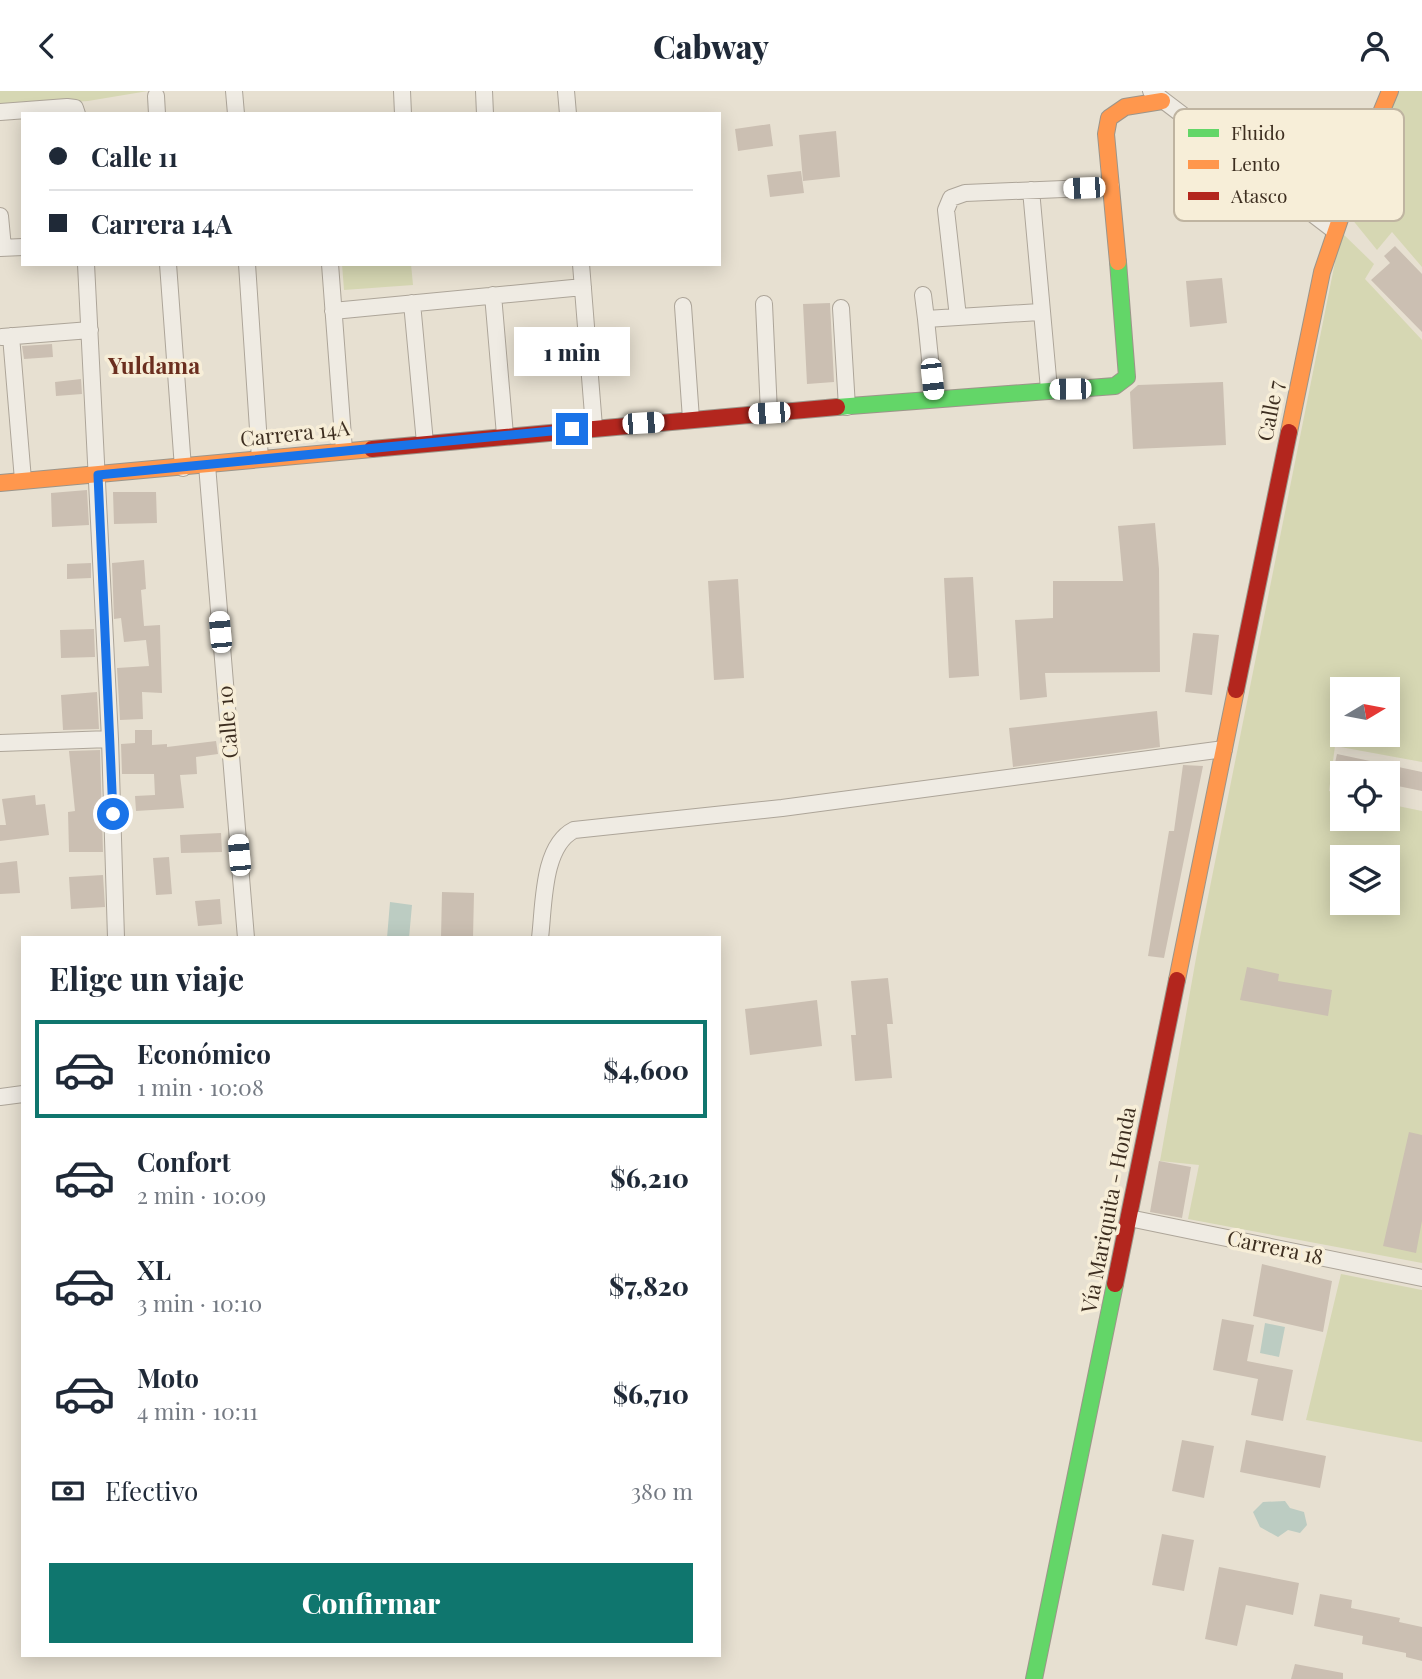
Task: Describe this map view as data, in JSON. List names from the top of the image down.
{
  "streets": {
    "main road": ["Calle 7", "Carrera 14A", "Vía Mariquita - Honda"],
    "street": ["Calle 10", "Carrera 18"]
  },
  "crossings": [
    ["Calle 7", "Vía Mariquita - Honda"],
    ["Carrera 14A", "Calle 10"],
    ["Vía Mariquita - Honda", "Carrera 18"]
  ],
  "districts": ["Yuldama"],
  "legend": ["Fluido", "Lento", "Atasco"],
  "north": "right",
  "page": {
    "header": "Cabway",
    "banner": ["Calle 11", "Carrera 14A"],
    "bubble": "1 min",
    "heading": "Elige un viaje",
    "list": [
      {
        "name": "Económico",
        "note": "1 min · 10:08",
        "value": "$4,600"
      },
      {
        "name": "Confort",
        "note": "2 min · 10:09",
        "value": "$6,210"
      },
      {
        "name": "XL",
        "note": "3 min · 10:10",
        "value": "$7,820"
      },
      {
        "name": "Moto",
        "note": "4 min · 10:11",
        "value": "$6,710"
      }
    ],
    "pay": ["Efectivo", "380 m"],
    "buttons": "Confirmar"
  }
}
